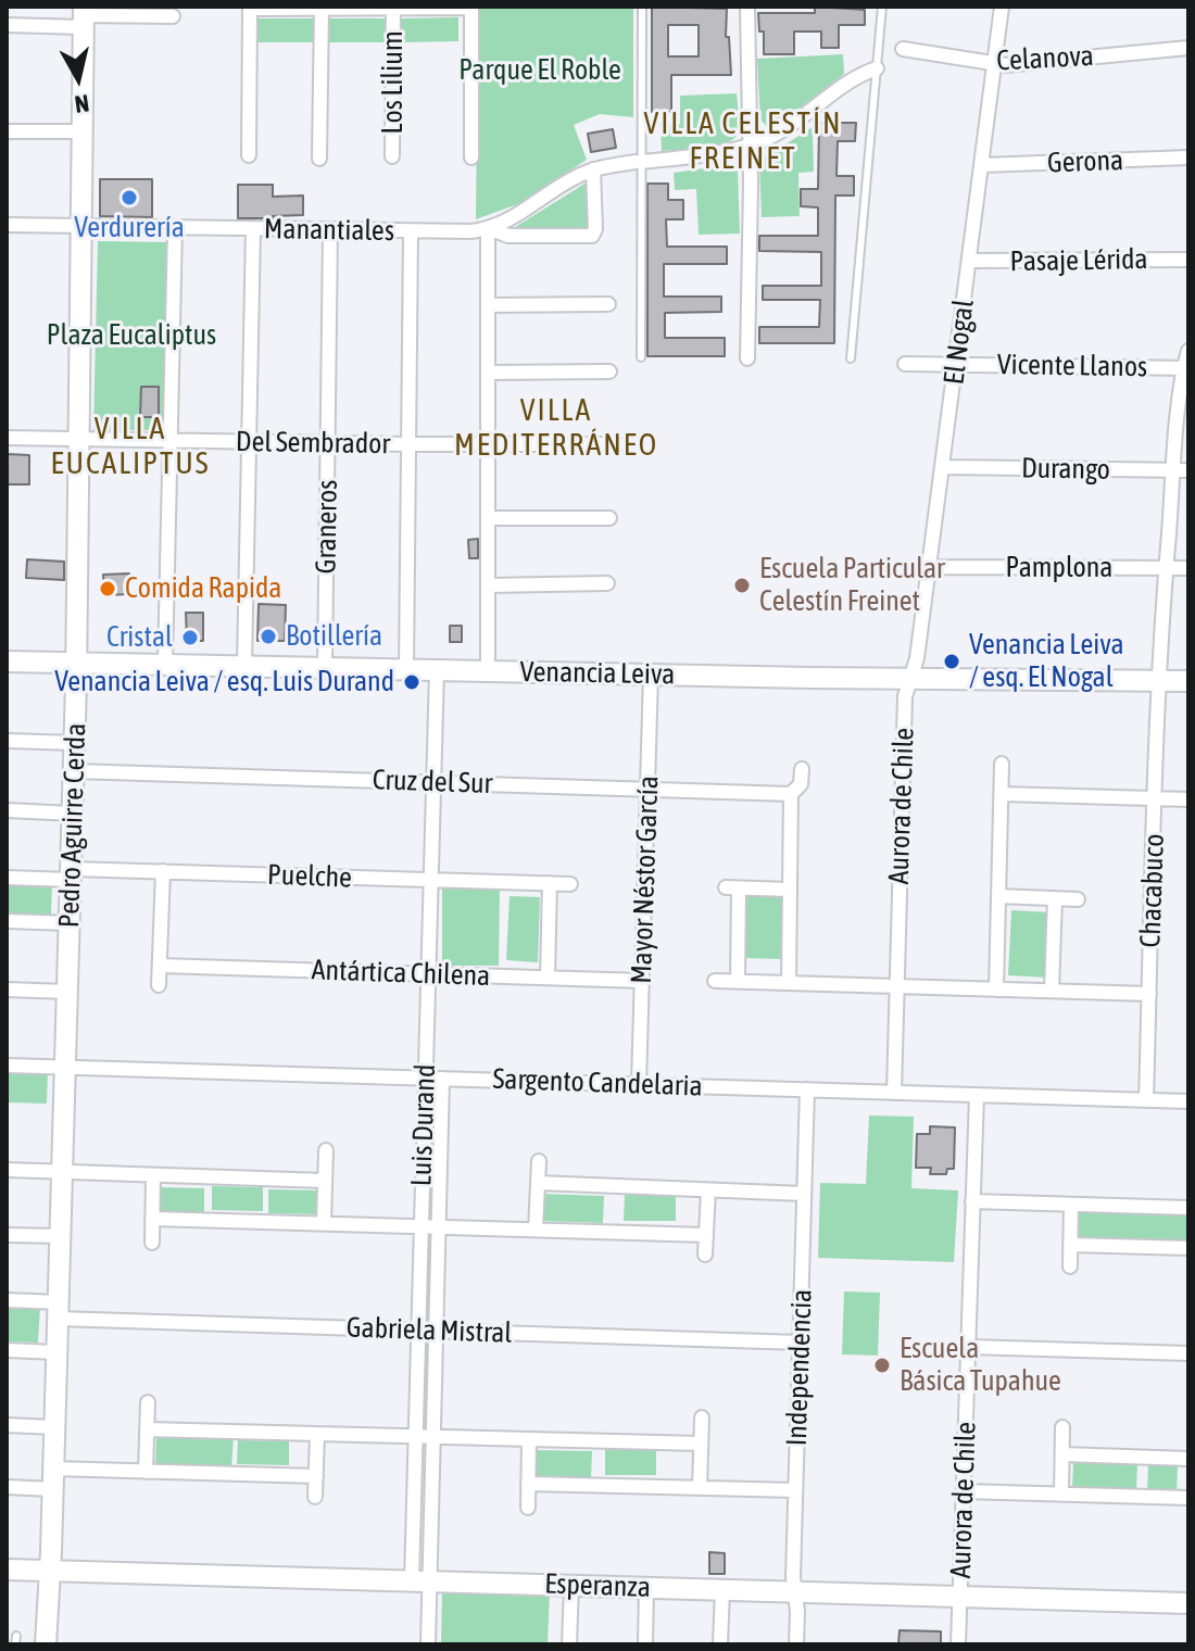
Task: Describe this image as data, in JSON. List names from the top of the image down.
{
  "streets": {
    "street": [
      "Celanova",
      "Los Lilium",
      "Gerona",
      "Manantiales",
      "Pasaje Lérida",
      "El Nogal",
      "Vicente Llanos",
      "Del Sembrador",
      "Durango",
      "Graneros",
      "Pamplona",
      "Venancia Leiva",
      "Cruz del Sur",
      "Aurora de Chile",
      "Pedro Aguirre Cerda",
      "Puelche",
      "Mayor Néstor García",
      "Chacabuco",
      "Antártica Chilena",
      "Sargento Candelaria",
      "Luis Durand",
      "Gabriela Mistral",
      "Independencia",
      "Esperanza"
    ]
  },
  "crossings": [
    ["Celanova", "El Nogal"],
    ["Gerona", "El Nogal"],
    ["Manantiales", "Graneros"],
    ["Manantiales", "Pedro Aguirre Cerda"],
    ["Pasaje Lérida", "El Nogal"],
    ["El Nogal", "Vicente Llanos"],
    ["El Nogal", "Durango"],
    ["El Nogal", "Pamplona"],
    ["El Nogal", "Venancia Leiva"],
    ["El Nogal", "Aurora de Chile"],
    ["Vicente Llanos", "Chacabuco"],
    ["Del Sembrador", "Graneros"],
    ["Del Sembrador", "Pedro Aguirre Cerda"],
    ["Durango", "Chacabuco"],
    ["Graneros", "Venancia Leiva"],
    ["Pamplona", "Chacabuco"],
    ["Venancia Leiva", "Aurora de Chile"],
    ["Venancia Leiva", "Pedro Aguirre Cerda"],
    ["Venancia Leiva", "Mayor Néstor García"],
    ["Venancia Leiva", "Chacabuco"],
    ["Venancia Leiva", "Luis Durand"],
    ["Cruz del Sur", "Pedro Aguirre Cerda"],
    ["Cruz del Sur", "Mayor Néstor García"],
    ["Cruz del Sur", "Luis Durand"],
    ["Aurora de Chile", "Sargento Candelaria"],
    ["Aurora de Chile", "Esperanza"],
    ["Pedro Aguirre Cerda", "Puelche"],
    ["Pedro Aguirre Cerda", "Sargento Candelaria"],
    ["Pedro Aguirre Cerda", "Gabriela Mistral"],
    ["Pedro Aguirre Cerda", "Esperanza"],
    ["Puelche", "Luis Durand"],
    ["Mayor Néstor García", "Antártica Chilena"],
    ["Mayor Néstor García", "Sargento Candelaria"],
    ["Chacabuco", "Sargento Candelaria"],
    ["Antártica Chilena", "Luis Durand"],
    ["Sargento Candelaria", "Luis Durand"],
    ["Sargento Candelaria", "Independencia"],
    ["Luis Durand", "Gabriela Mistral"],
    ["Luis Durand", "Esperanza"],
    ["Gabriela Mistral", "Independencia"],
    ["Independencia", "Esperanza"]
  ],
  "districts": ["VILLA CELESTÍN FREINET", "VILLA MEDITERRÁNEO", "VILLA EUCALIPTUS"],
  "parks": ["Parque El Roble", "Plaza Eucaliptus"],
  "places": [
    "Verdurería",
    "Escuela Particular Celestín Freinet",
    "Comida Rapida",
    "Botillería",
    "Cristal",
    "Venancia Leiva / esq. El Nogal",
    "Venancia Leiva / esq. Luis Durand",
    "Escuela Básica Tupahue"
  ],
  "north": "bottom"
}
